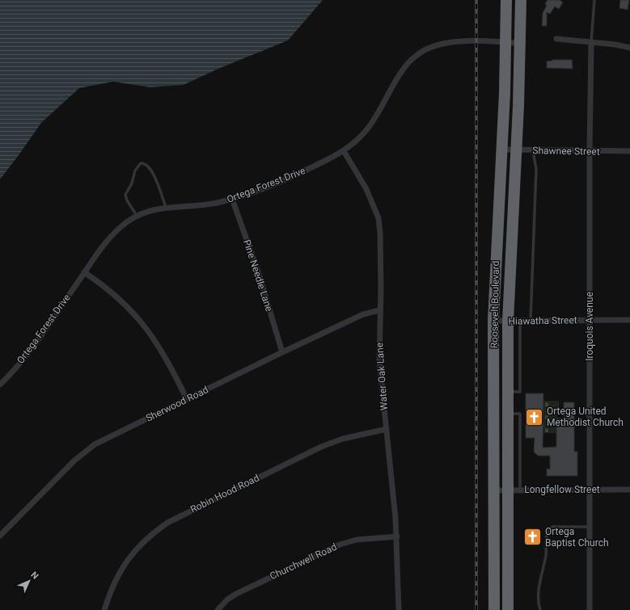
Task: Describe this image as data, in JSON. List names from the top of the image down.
{
  "streets": {
    "highway": ["Roosevelt Boulevard"],
    "street": [
      "Shawnee Street",
      "Ortega Forest Drive",
      "Pine Needle Lane",
      "Hiawatha Street",
      "Iroquois Avenue",
      "Water Oak Lane",
      "Sherwood Road",
      "Longfellow Street",
      "Robin Hood Road",
      "Churchwell Road"
    ]
  },
  "crossings": [
    ["Shawnee Street", "Roosevelt Boulevard"],
    ["Shawnee Street", "Iroquois Avenue"],
    ["Ortega Forest Drive", "Pine Needle Lane"],
    ["Ortega Forest Drive", "Roosevelt Boulevard"],
    ["Ortega Forest Drive", "Water Oak Lane"],
    ["Pine Needle Lane", "Sherwood Road"],
    ["Roosevelt Boulevard", "Hiawatha Street"],
    ["Roosevelt Boulevard", "Longfellow Street"],
    ["Hiawatha Street", "Iroquois Avenue"],
    ["Iroquois Avenue", "Longfellow Street"],
    ["Water Oak Lane", "Sherwood Road"],
    ["Water Oak Lane", "Robin Hood Road"],
    ["Water Oak Lane", "Churchwell Road"]
  ],
  "places": {
    "church": ["Ortega United Methodist Church", "Ortega Baptist Church"]
  },
  "north": "top right"
}
